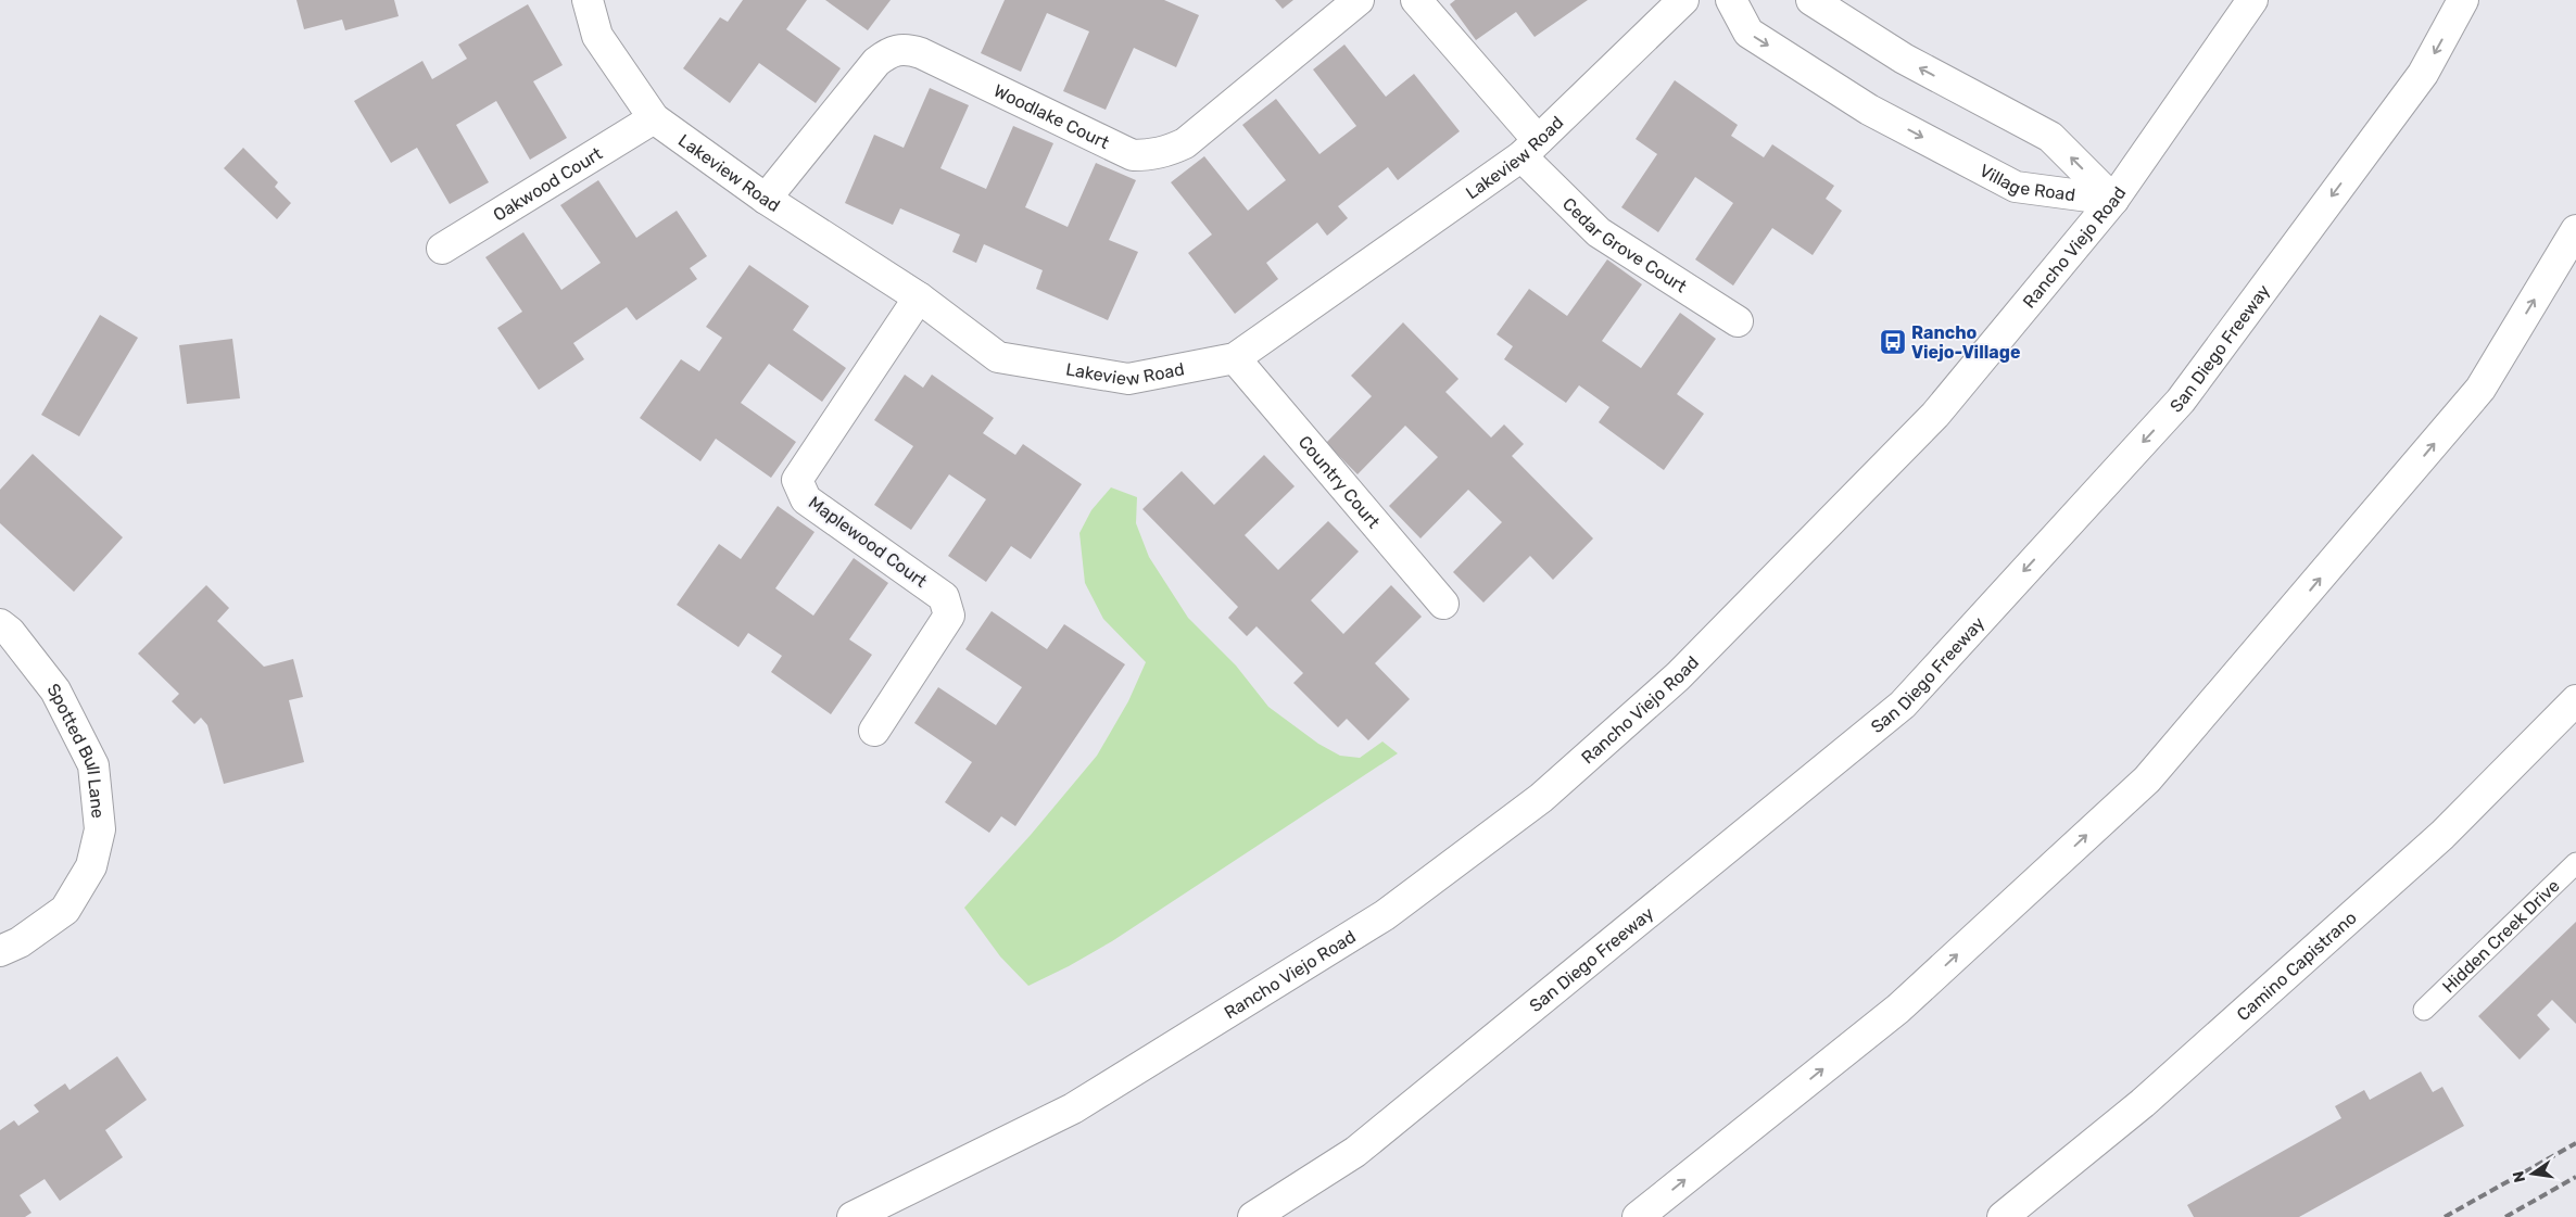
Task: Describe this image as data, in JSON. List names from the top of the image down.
{
  "streets": {
    "main road": [
      "Woodlake Court",
      "Lakeview Road",
      "Village Road",
      "Oakwood Court",
      "Cedar Grove Court",
      "Rancho Viejo Road",
      "San Diego Freeway",
      "Country Court",
      "Maplewood Court",
      "Spotted Bull Lane",
      "Camino Capistrano"
    ],
    "lane": ["Hidden Creek Drive"]
  },
  "crossings": [
    ["Woodlake Court", "Lakeview Road"],
    ["Lakeview Road", "Oakwood Court"],
    ["Lakeview Road", "Cedar Grove Court"],
    ["Lakeview Road", "Country Court"],
    ["Lakeview Road", "Maplewood Court"],
    ["Village Road", "Rancho Viejo Road"]
  ],
  "places": {
    "bus stop": ["Rancho Viejo-Village"]
  },
  "north": "left"
}
